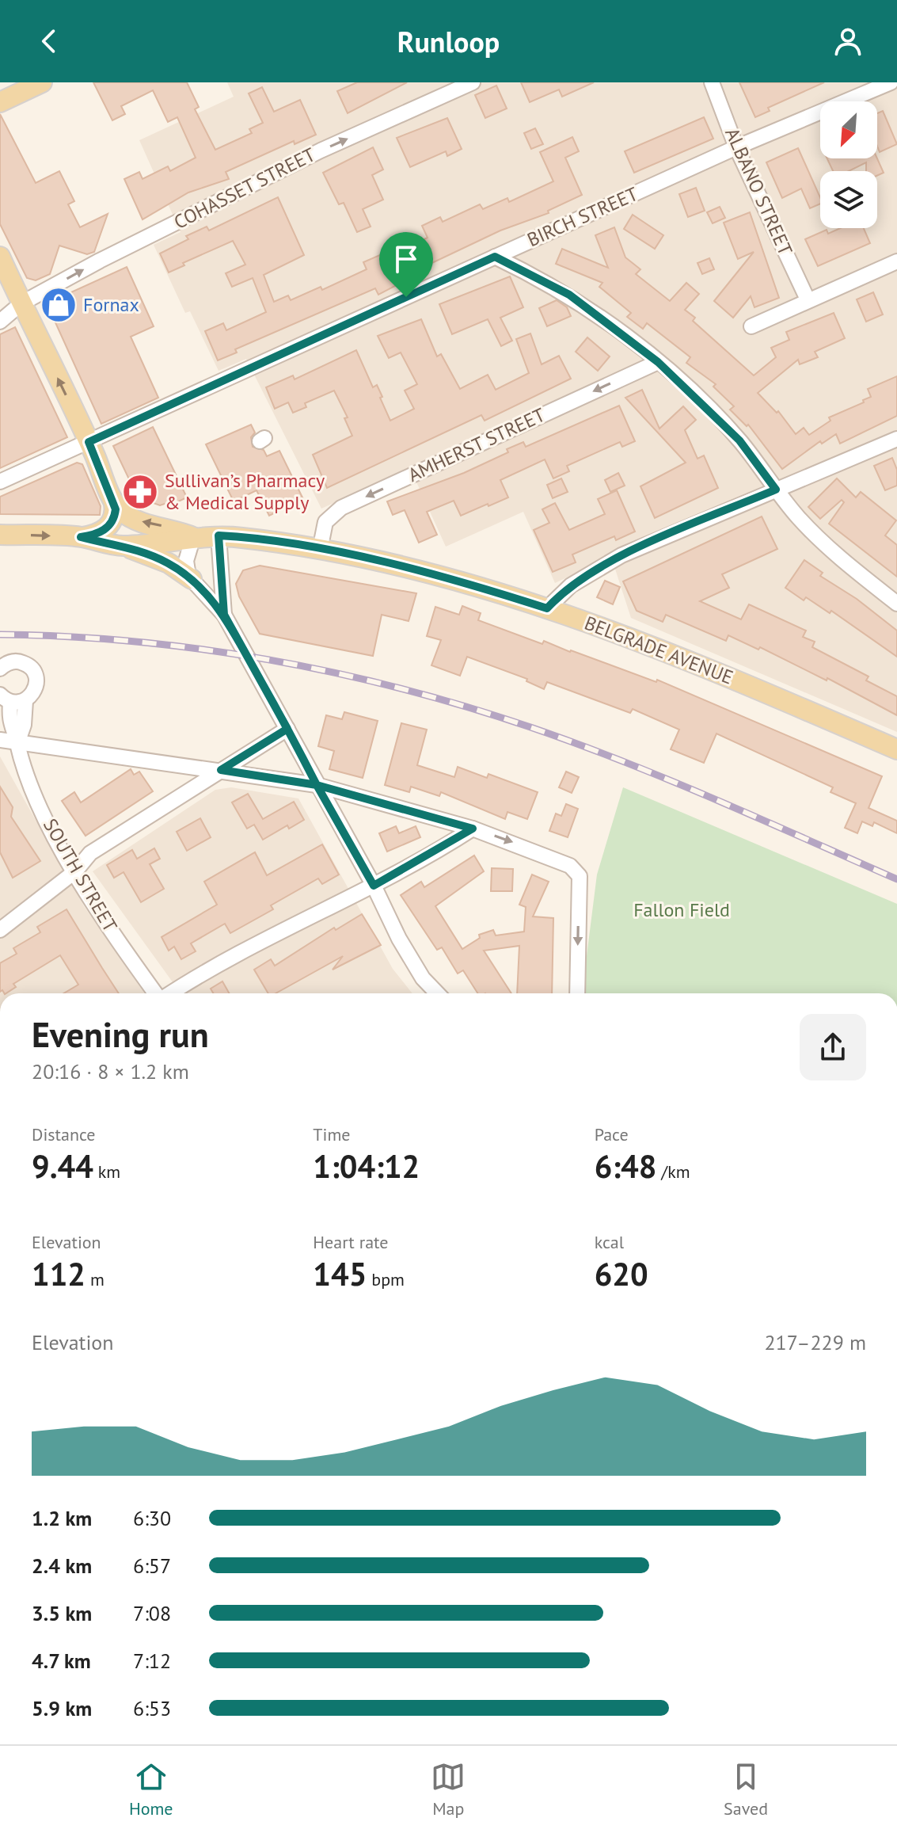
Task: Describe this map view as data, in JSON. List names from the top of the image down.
{
  "streets": {
    "main road": ["BELGRADE AVENUE"],
    "street": [
      "COHASSET STREET",
      "ALBANO STREET",
      "BIRCH STREET",
      "AMHERST STREET",
      "SOUTH STREET"
    ]
  },
  "crossings": [
    ["ALBANO STREET", "BIRCH STREET"],
    ["AMHERST STREET", "BELGRADE AVENUE"]
  ],
  "one_way": ["COHASSET STREET", "AMHERST STREET"],
  "parks": ["Fallon Field"],
  "places": {
    "shop": ["Fornax"],
    "pharmacy": ["Sullivan’s Pharmacy & Medical Supply"]
  },
  "north": "bottom left",
  "page": {
    "header": "Runloop",
    "heading": ["Evening run", "20:16 · 8 × 1.2 km"],
    "stats": [
      ["Distance", "9.44 km"],
      ["Time", "1:04:12"],
      ["Pace", "6:48 /km"],
      ["Elevation", "112 m"],
      ["Heart rate", "145 bpm"],
      ["kcal", "620"]
    ],
    "chart": ["Elevation", "217–229 m"],
    "list": [
      {
        "name": "1.2 km",
        "note": "6:30"
      },
      {
        "name": "2.4 km",
        "note": "6:57"
      },
      {
        "name": "3.5 km",
        "note": "7:08"
      },
      {
        "name": "4.7 km",
        "note": "7:12"
      },
      {
        "name": "5.9 km",
        "note": "6:53"
      }
    ],
    "tabs": ["Home", "Map", "Saved"]
  }
}
